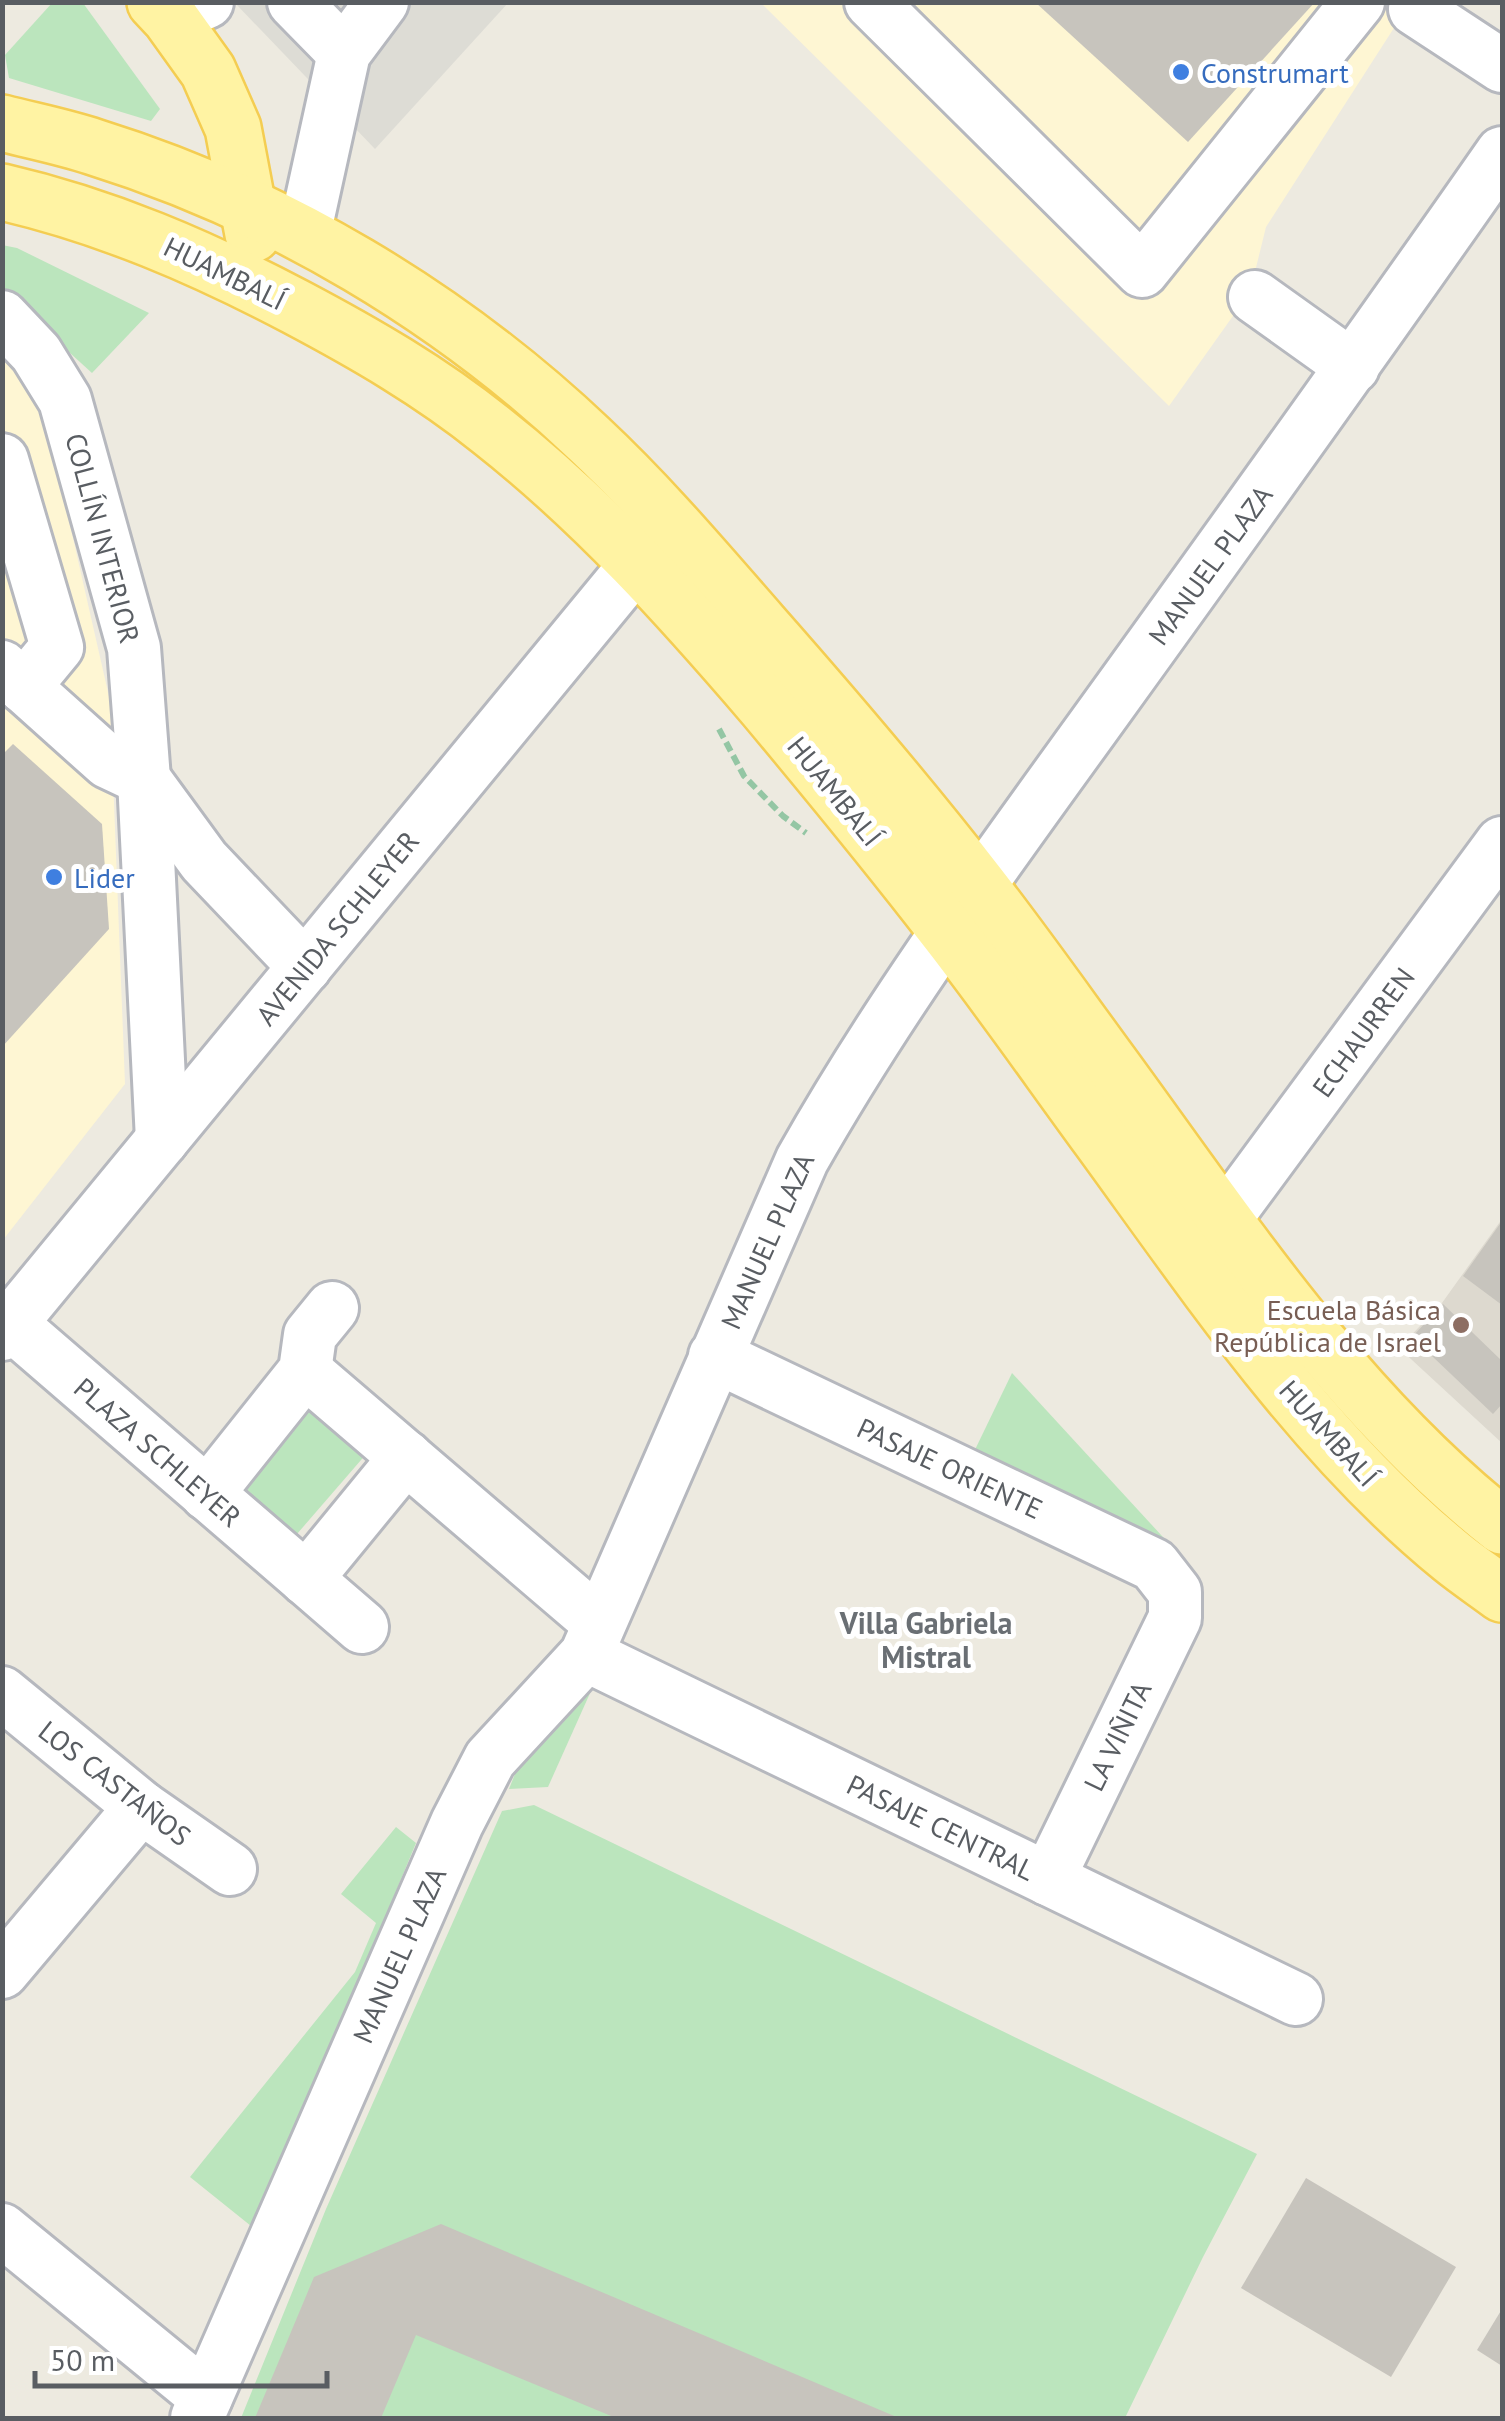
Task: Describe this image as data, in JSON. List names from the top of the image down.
{
  "streets": {
    "main road": ["HUAMBALÍ"],
    "street": [
      "COLLÍN INTERIOR",
      "MANUEL PLAZA",
      "AVENIDA SCHLEYER",
      "ECHAURREN",
      "PLAZA SCHLEYER",
      "PASAJE ORIENTE",
      "LA VIÑITA",
      "LOS CASTAÑOS",
      "PASAJE CENTRAL"
    ]
  },
  "crossings": [
    ["HUAMBALÍ", "MANUEL PLAZA"],
    ["HUAMBALÍ", "AVENIDA SCHLEYER"],
    ["HUAMBALÍ", "ECHAURREN"],
    ["COLLÍN INTERIOR", "AVENIDA SCHLEYER"],
    ["MANUEL PLAZA", "PASAJE ORIENTE"],
    ["MANUEL PLAZA", "PASAJE CENTRAL"],
    ["AVENIDA SCHLEYER", "PLAZA SCHLEYER"],
    ["PASAJE ORIENTE", "LA VIÑITA"],
    ["LA VIÑITA", "PASAJE CENTRAL"]
  ],
  "districts": ["Villa Gabriela Mistral"],
  "places": ["Construmart", "Lider", "Escuela Básica República de Israel"],
  "scale_bar": "50 m"
}
